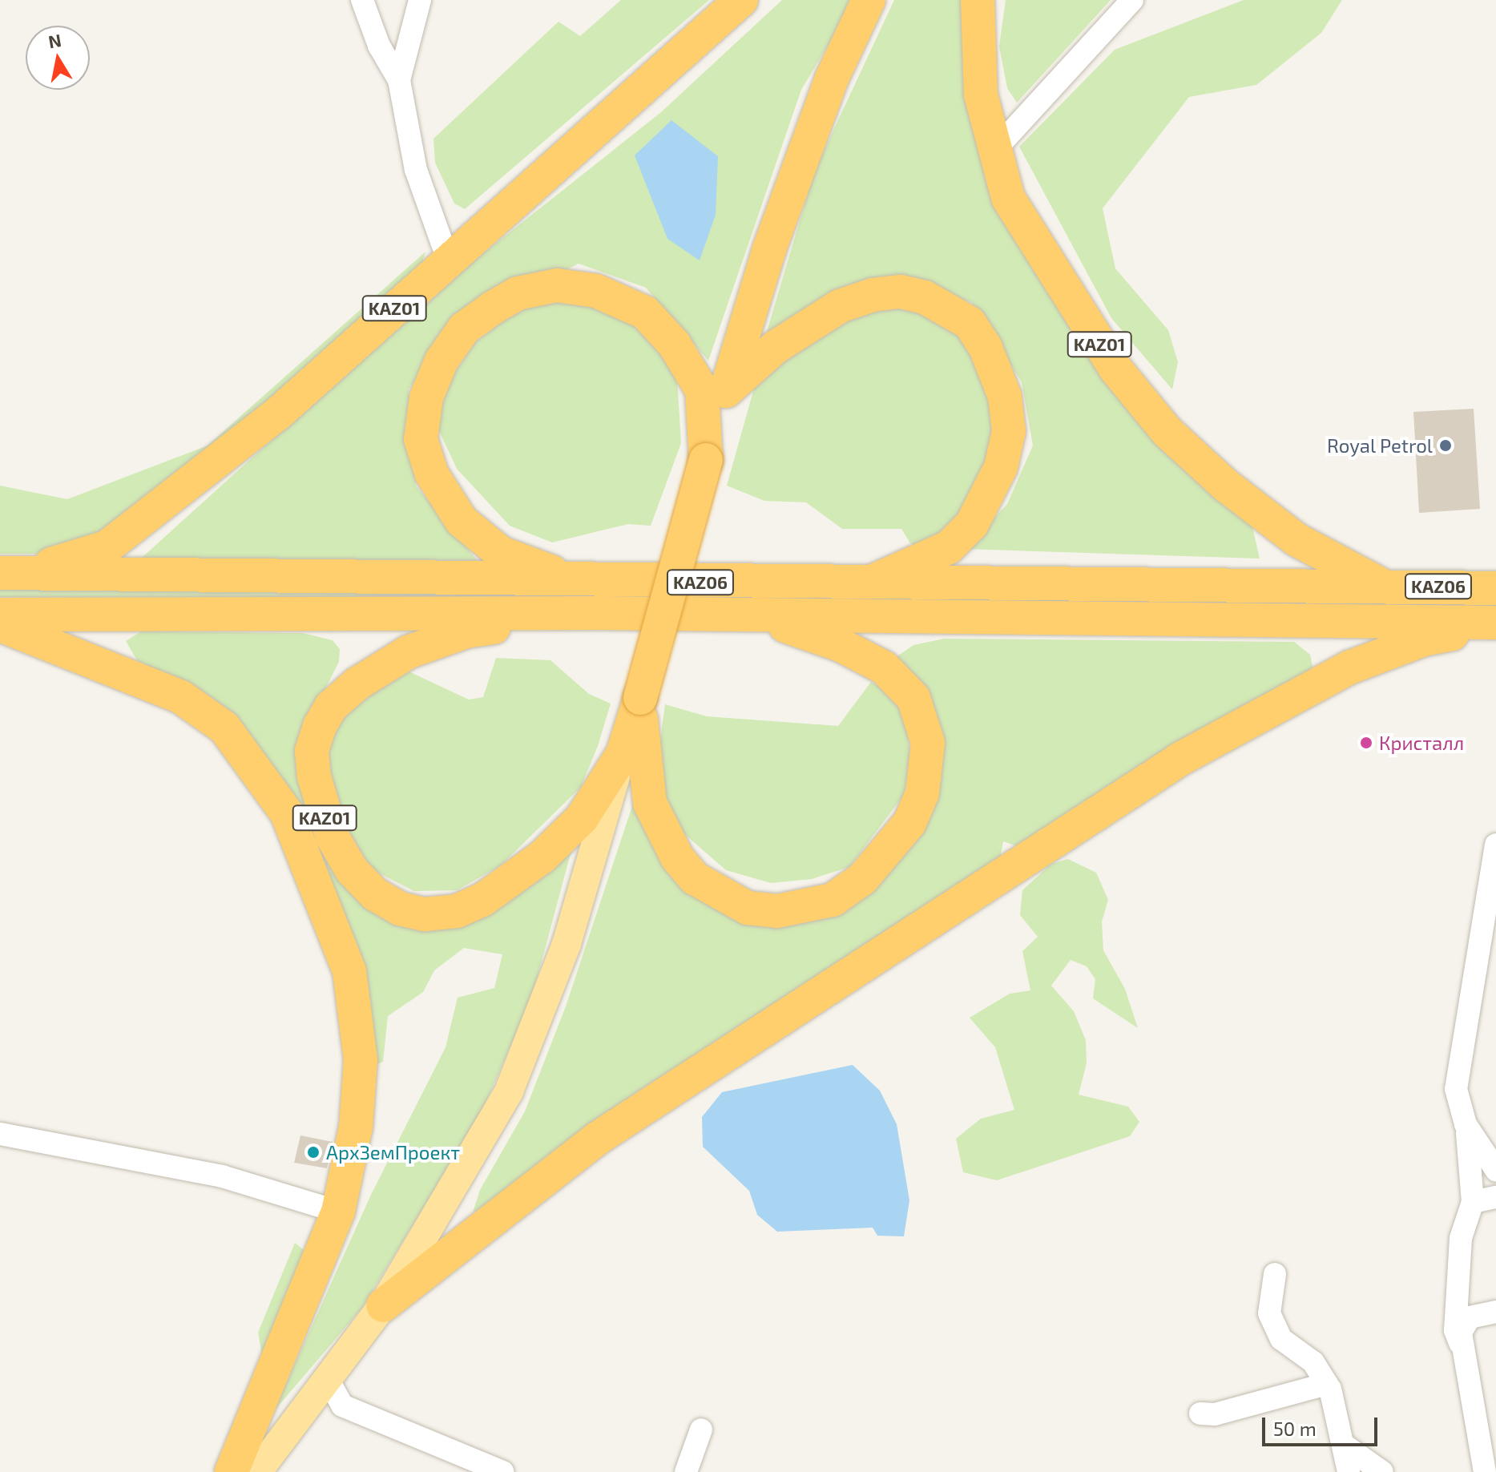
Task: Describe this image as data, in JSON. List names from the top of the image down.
{
  "streets": {
    "highway": ["KАZ01", "KАZ06"]
  },
  "crossings": [
    ["KАZ01", "KАZ06"]
  ],
  "places": ["Royal Petrol", "Кристалл", "АрхЗемПроект"],
  "scale_bar": "50 m",
  "north": "top"
}
